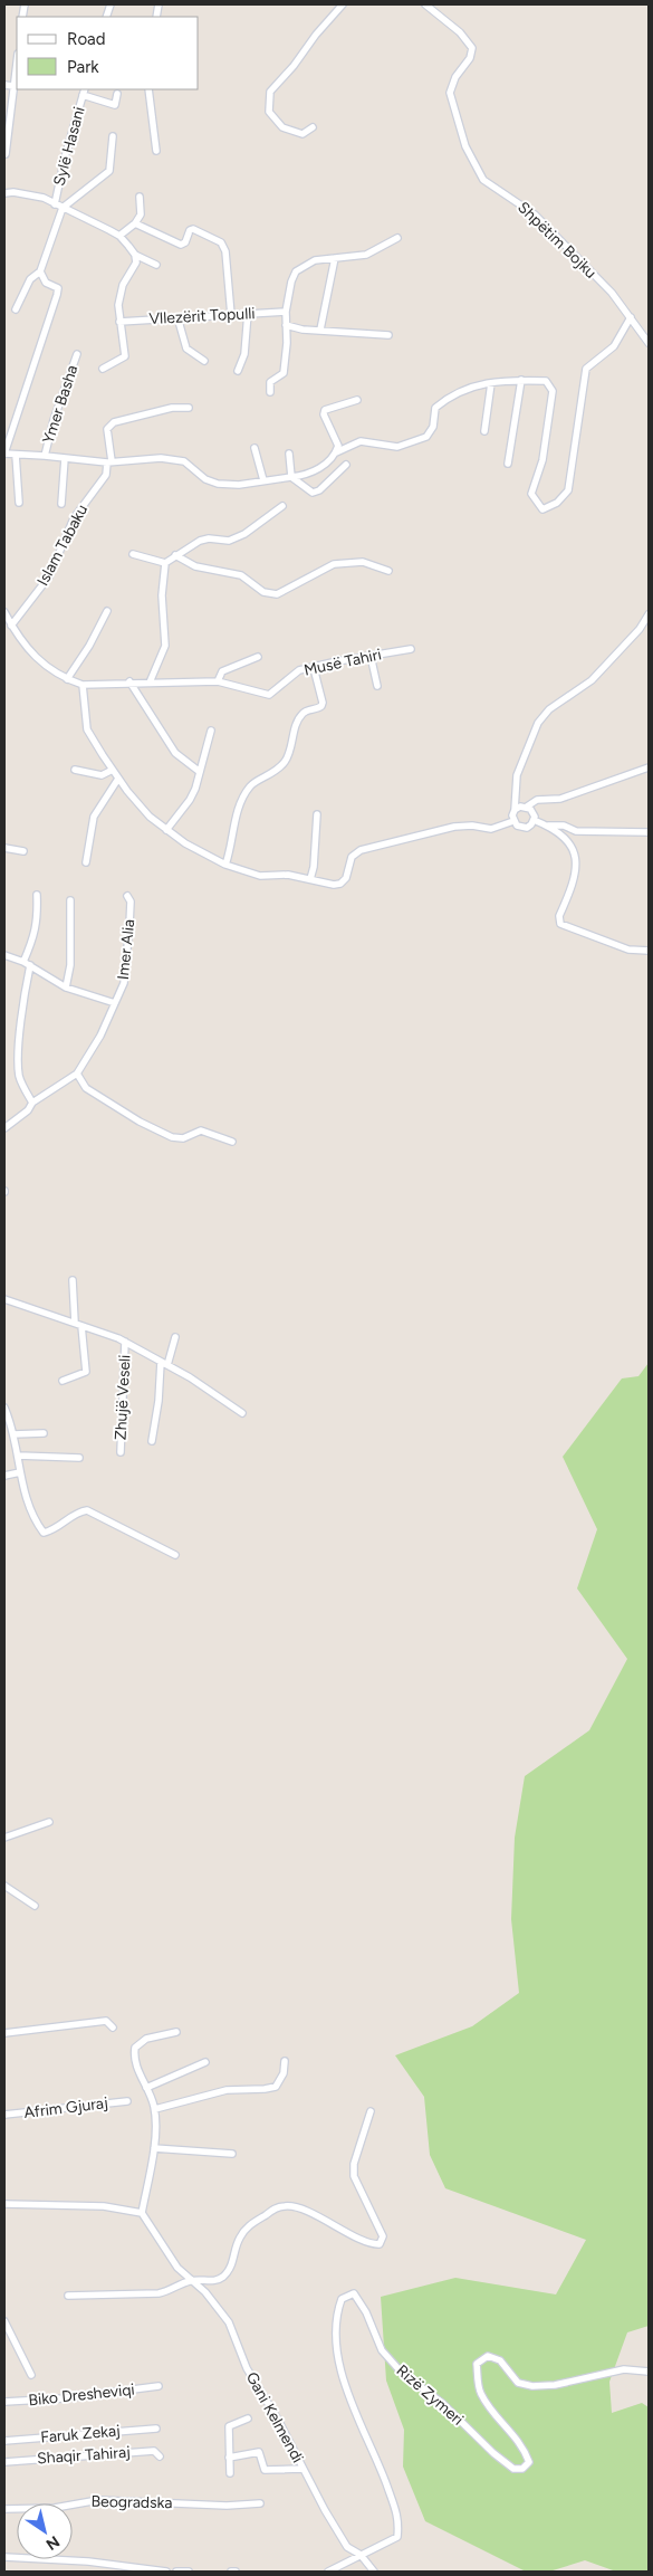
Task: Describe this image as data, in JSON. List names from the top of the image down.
{
  "streets": {
    "street": [
      "Sylë Hasani",
      "Shpëtim Bojku",
      "Vllezërit Topulli",
      "Ymer Basha",
      "Islam Tabaku",
      "Musë Tahiri",
      "Imer Alia",
      "Zhujë Veseli",
      "Afrim Gjuraj",
      "Biko Dresheviqi",
      "Rizë Zymeri",
      "Gani Kelmendi",
      "Faruk Zekaj",
      "Shaqir Tahiraj",
      "Beogradska"
    ]
  },
  "crossings": [
    ["Ymer Basha", "Islam Tabaku"],
    ["Islam Tabaku", "Musë Tahiri"],
    ["Rizë Zymeri", "Gani Kelmendi"]
  ],
  "legend": ["Road", "Park"],
  "north": "bottom right"
}
